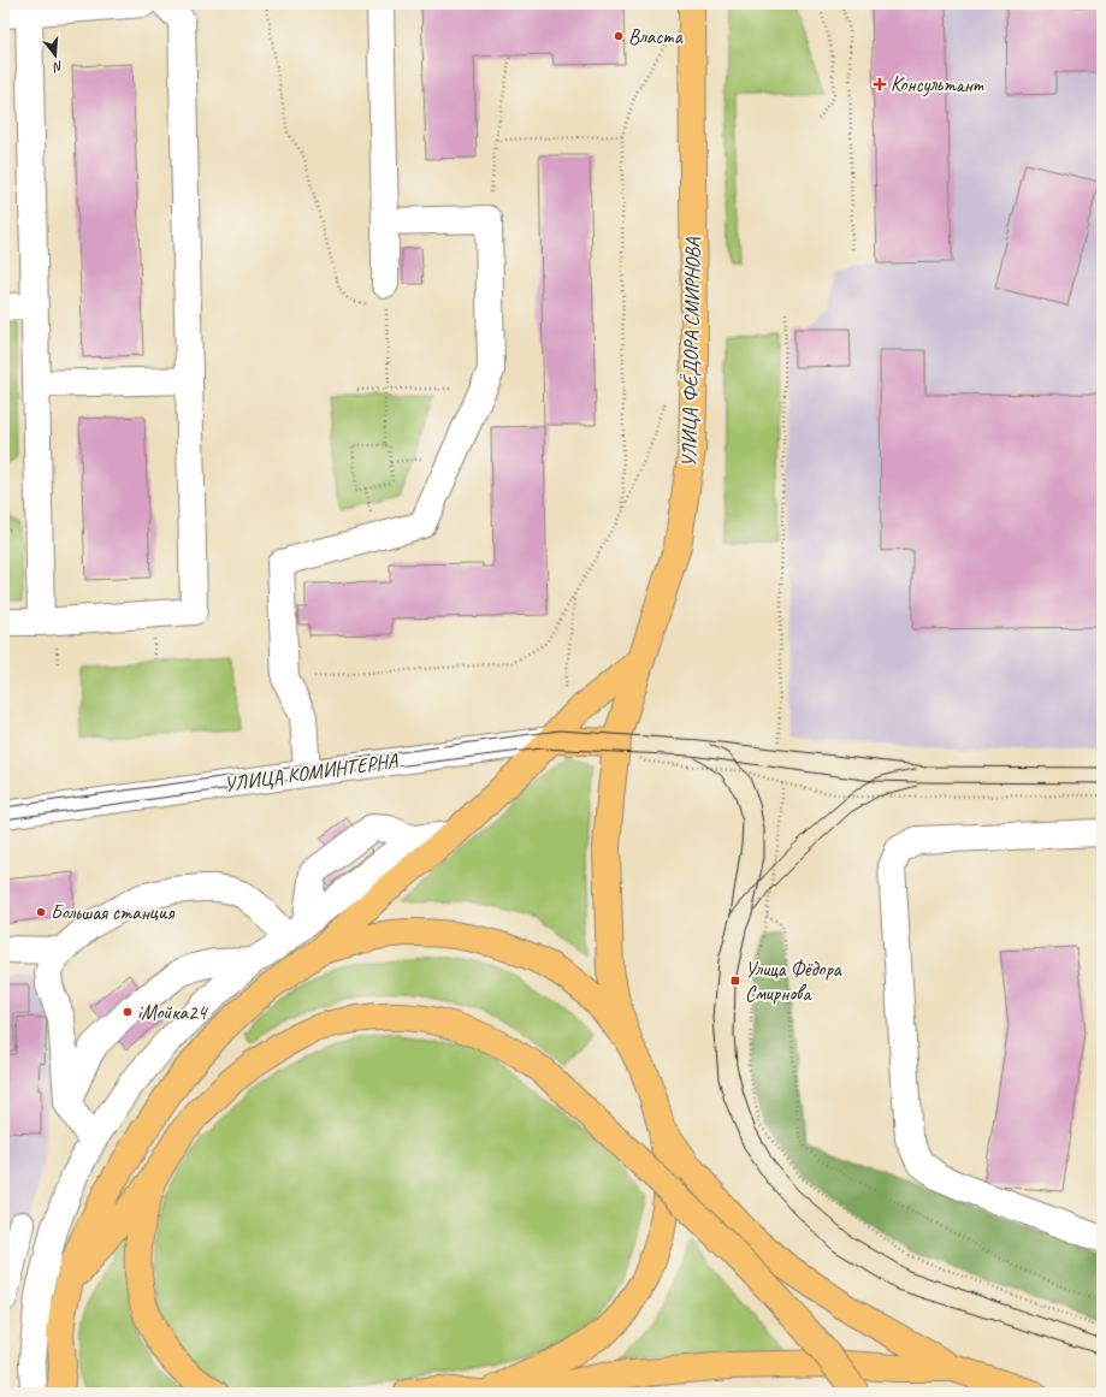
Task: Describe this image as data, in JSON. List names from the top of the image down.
{
  "streets": {
    "main road": ["УЛИЦА ФЁДОРА СМИРНОВА", "УЛИЦА КОМИНТЕРНА"]
  },
  "crossings": [
    ["УЛИЦА ФЁДОРА СМИРНОВА", "УЛИЦА КОМИНТЕРНА"]
  ],
  "places": {
    "other": ["Власта", "Большая станция", "iМойка24"],
    "health": ["Консультант"],
    "transit": ["Улица Фёдора Смирнова"]
  },
  "north": "bottom"
}
